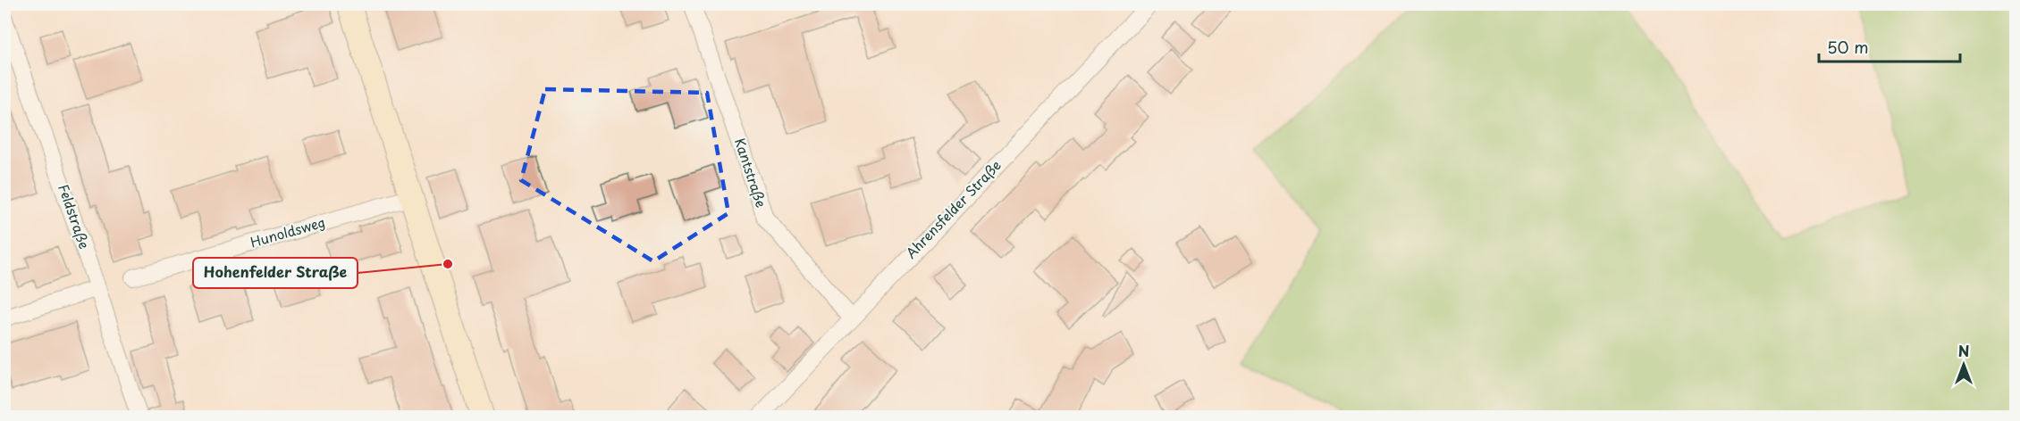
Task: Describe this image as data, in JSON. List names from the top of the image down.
{
  "streets": {
    "street": [
      "Kantstraße",
      "Ahrensfelder Straße",
      "Feldstraße",
      "Hunoldsweg"
    ]
  },
  "crossings": [
    ["Kantstraße", "Ahrensfelder Straße"]
  ],
  "places": ["Hohenfelder Straße"],
  "scale_bar": "50 m",
  "north": "top"
}
